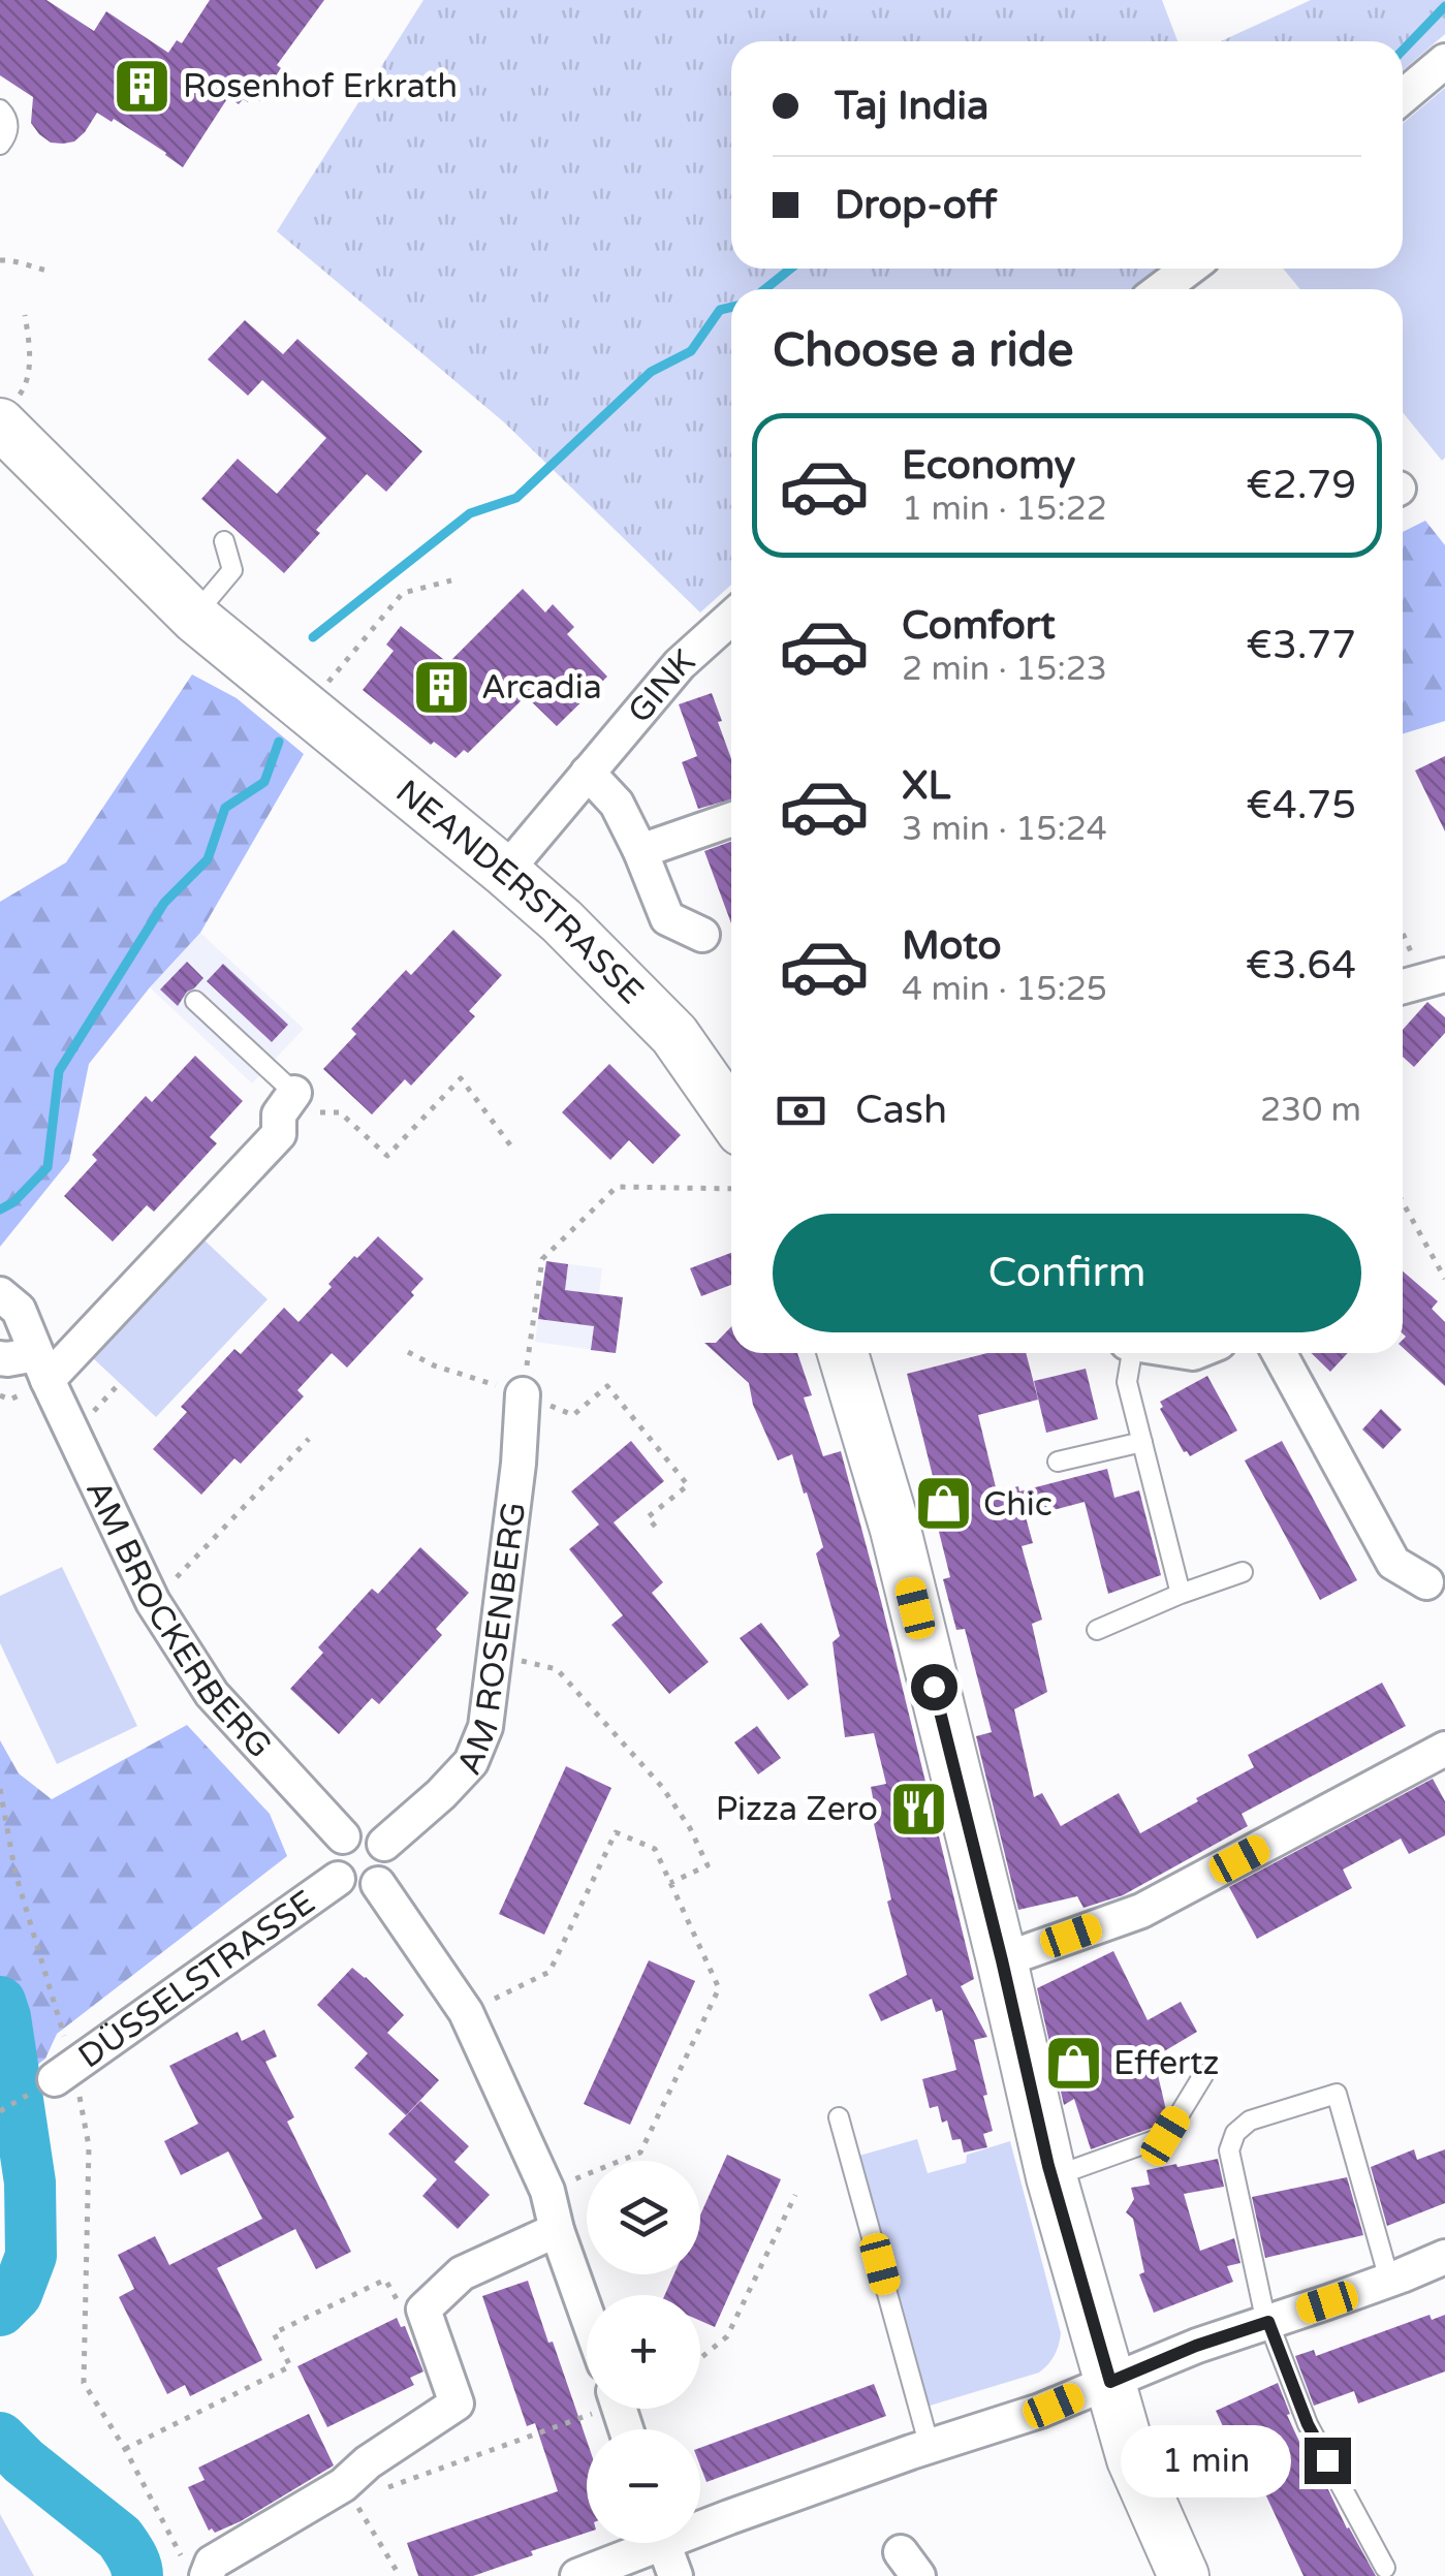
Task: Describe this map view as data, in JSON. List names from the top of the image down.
{
  "streets": {
    "main road": ["NEANDERSTRASSE"],
    "street": [
      "GINK",
      "AM BROCKERBERG",
      "AM ROSENBERG",
      "DÜSSELSTRASSE"
    ]
  },
  "crossings": [
    ["GINK", "NEANDERSTRASSE"],
    ["AM BROCKERBERG", "AM ROSENBERG"],
    ["AM BROCKERBERG", "DÜSSELSTRASSE"],
    ["AM ROSENBERG", "DÜSSELSTRASSE"]
  ],
  "places": {
    "building": ["Rosenhof Erkrath", "Arcadia"],
    "shop": ["Chic", "Effertz"],
    "restaurant": ["Pizza Zero"]
  },
  "page": {
    "banner": ["Taj India", "Drop-off"],
    "heading": "Choose a ride",
    "list": [
      {
        "name": "Economy",
        "note": "1 min · 15:22",
        "value": "€2.79"
      },
      {
        "name": "Comfort",
        "note": "2 min · 15:23",
        "value": "€3.77"
      },
      {
        "name": "XL",
        "note": "3 min · 15:24",
        "value": "€4.75"
      },
      {
        "name": "Moto",
        "note": "4 min · 15:25",
        "value": "€3.64"
      }
    ],
    "pay": ["Cash", "230 m"],
    "buttons": "Confirm",
    "map_buttons": ["+", "−"],
    "bubble": "1 min"
  }
}
